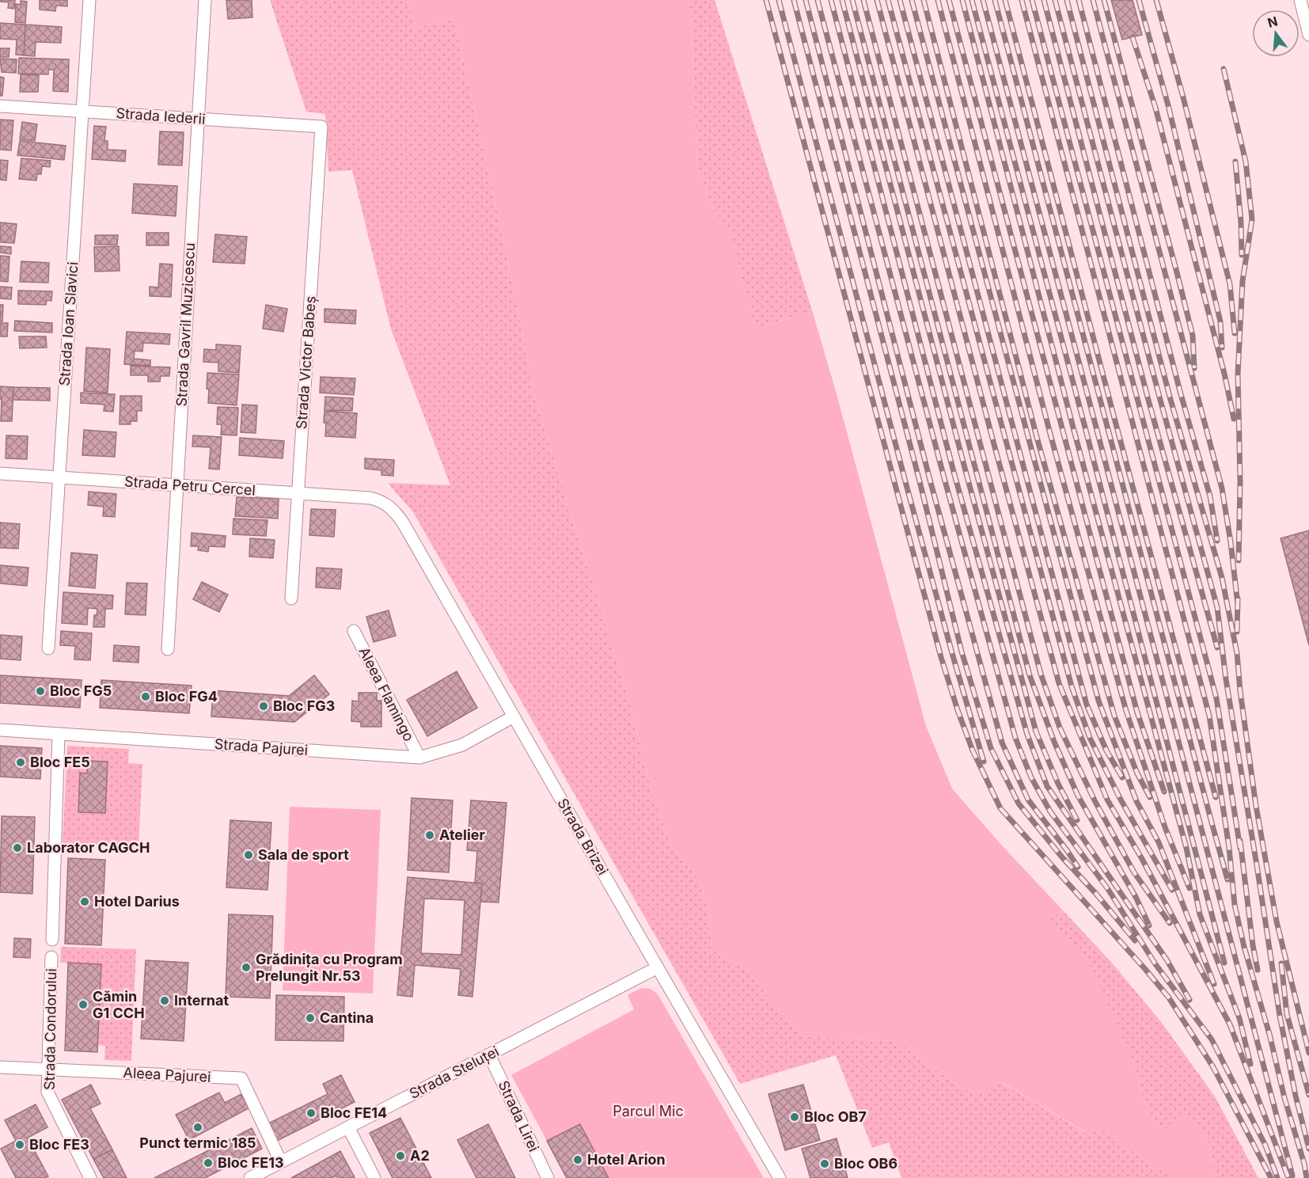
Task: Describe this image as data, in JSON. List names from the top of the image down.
{
  "streets": {
    "street": [
      "Strada Iederii",
      "Strada Ioan Slavici",
      "Strada Gavril Muzicescu",
      "Strada Victor Babeș",
      "Strada Petru Cercel",
      "Aleea Flamingo",
      "Strada Pajurei",
      "Strada Brizei",
      "Strada Condorului",
      "Strada Steluței",
      "Aleea Pajurei",
      "Strada Lirei"
    ]
  },
  "crossings": [
    ["Strada Iederii", "Strada Ioan Slavici"],
    ["Strada Iederii", "Strada Gavril Muzicescu"],
    ["Strada Iederii", "Strada Victor Babeș"],
    ["Strada Ioan Slavici", "Strada Petru Cercel"],
    ["Strada Gavril Muzicescu", "Strada Petru Cercel"],
    ["Strada Victor Babeș", "Strada Petru Cercel"],
    ["Strada Petru Cercel", "Strada Brizei"],
    ["Aleea Flamingo", "Strada Pajurei"],
    ["Strada Pajurei", "Strada Brizei"],
    ["Strada Brizei", "Strada Steluței"],
    ["Strada Condorului", "Aleea Pajurei"],
    ["Strada Steluței", "Aleea Pajurei"],
    ["Strada Steluței", "Strada Lirei"]
  ],
  "parks": ["Parcul Mic"],
  "places": [
    "Bloc FG5",
    "Bloc FG4",
    "Bloc FG3",
    "Bloc FE5",
    "Atelier",
    "Laborator CAGCH",
    "Sala de sport",
    "Hotel Darius",
    "Grădinița cu Program Prelungit Nr.53",
    "Internat",
    "Cămin G1 CCH",
    "Cantina",
    "Bloc FE14",
    "Bloc OB7",
    "Punct termic 185",
    "Bloc FE3",
    "A2",
    "Hotel Arion",
    "Bloc FE13",
    "Bloc OB6"
  ],
  "north": "top"
}
